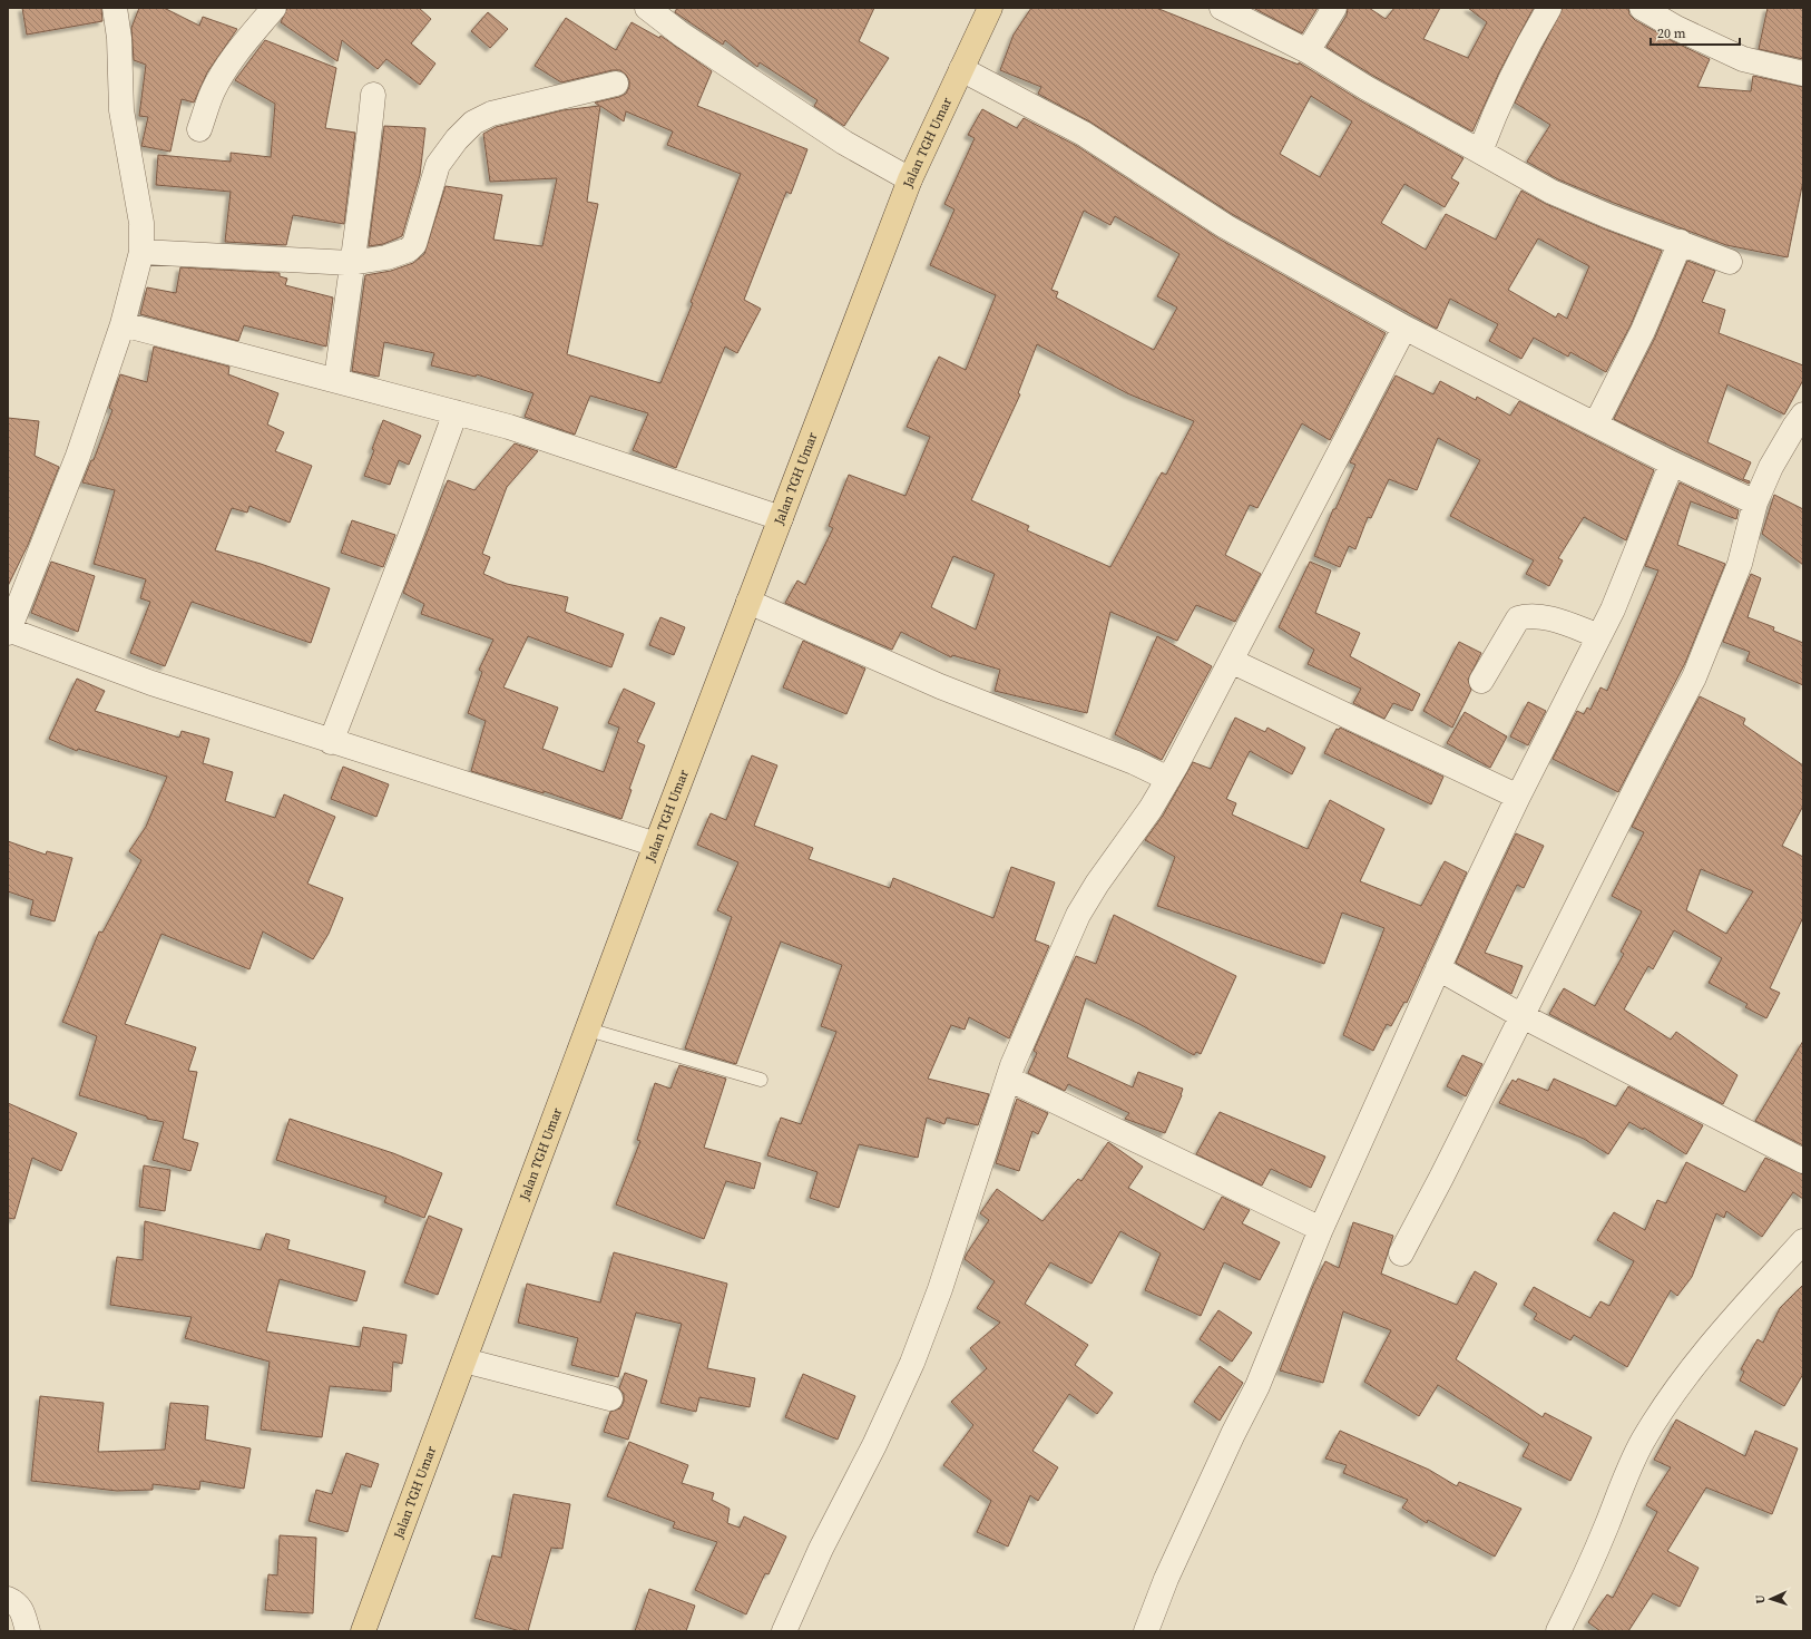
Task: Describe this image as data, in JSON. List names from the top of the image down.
{
  "streets": {
    "main road": ["Jalan TGH Umar"]
  },
  "scale_bar": "20 m",
  "north": "left"
}
